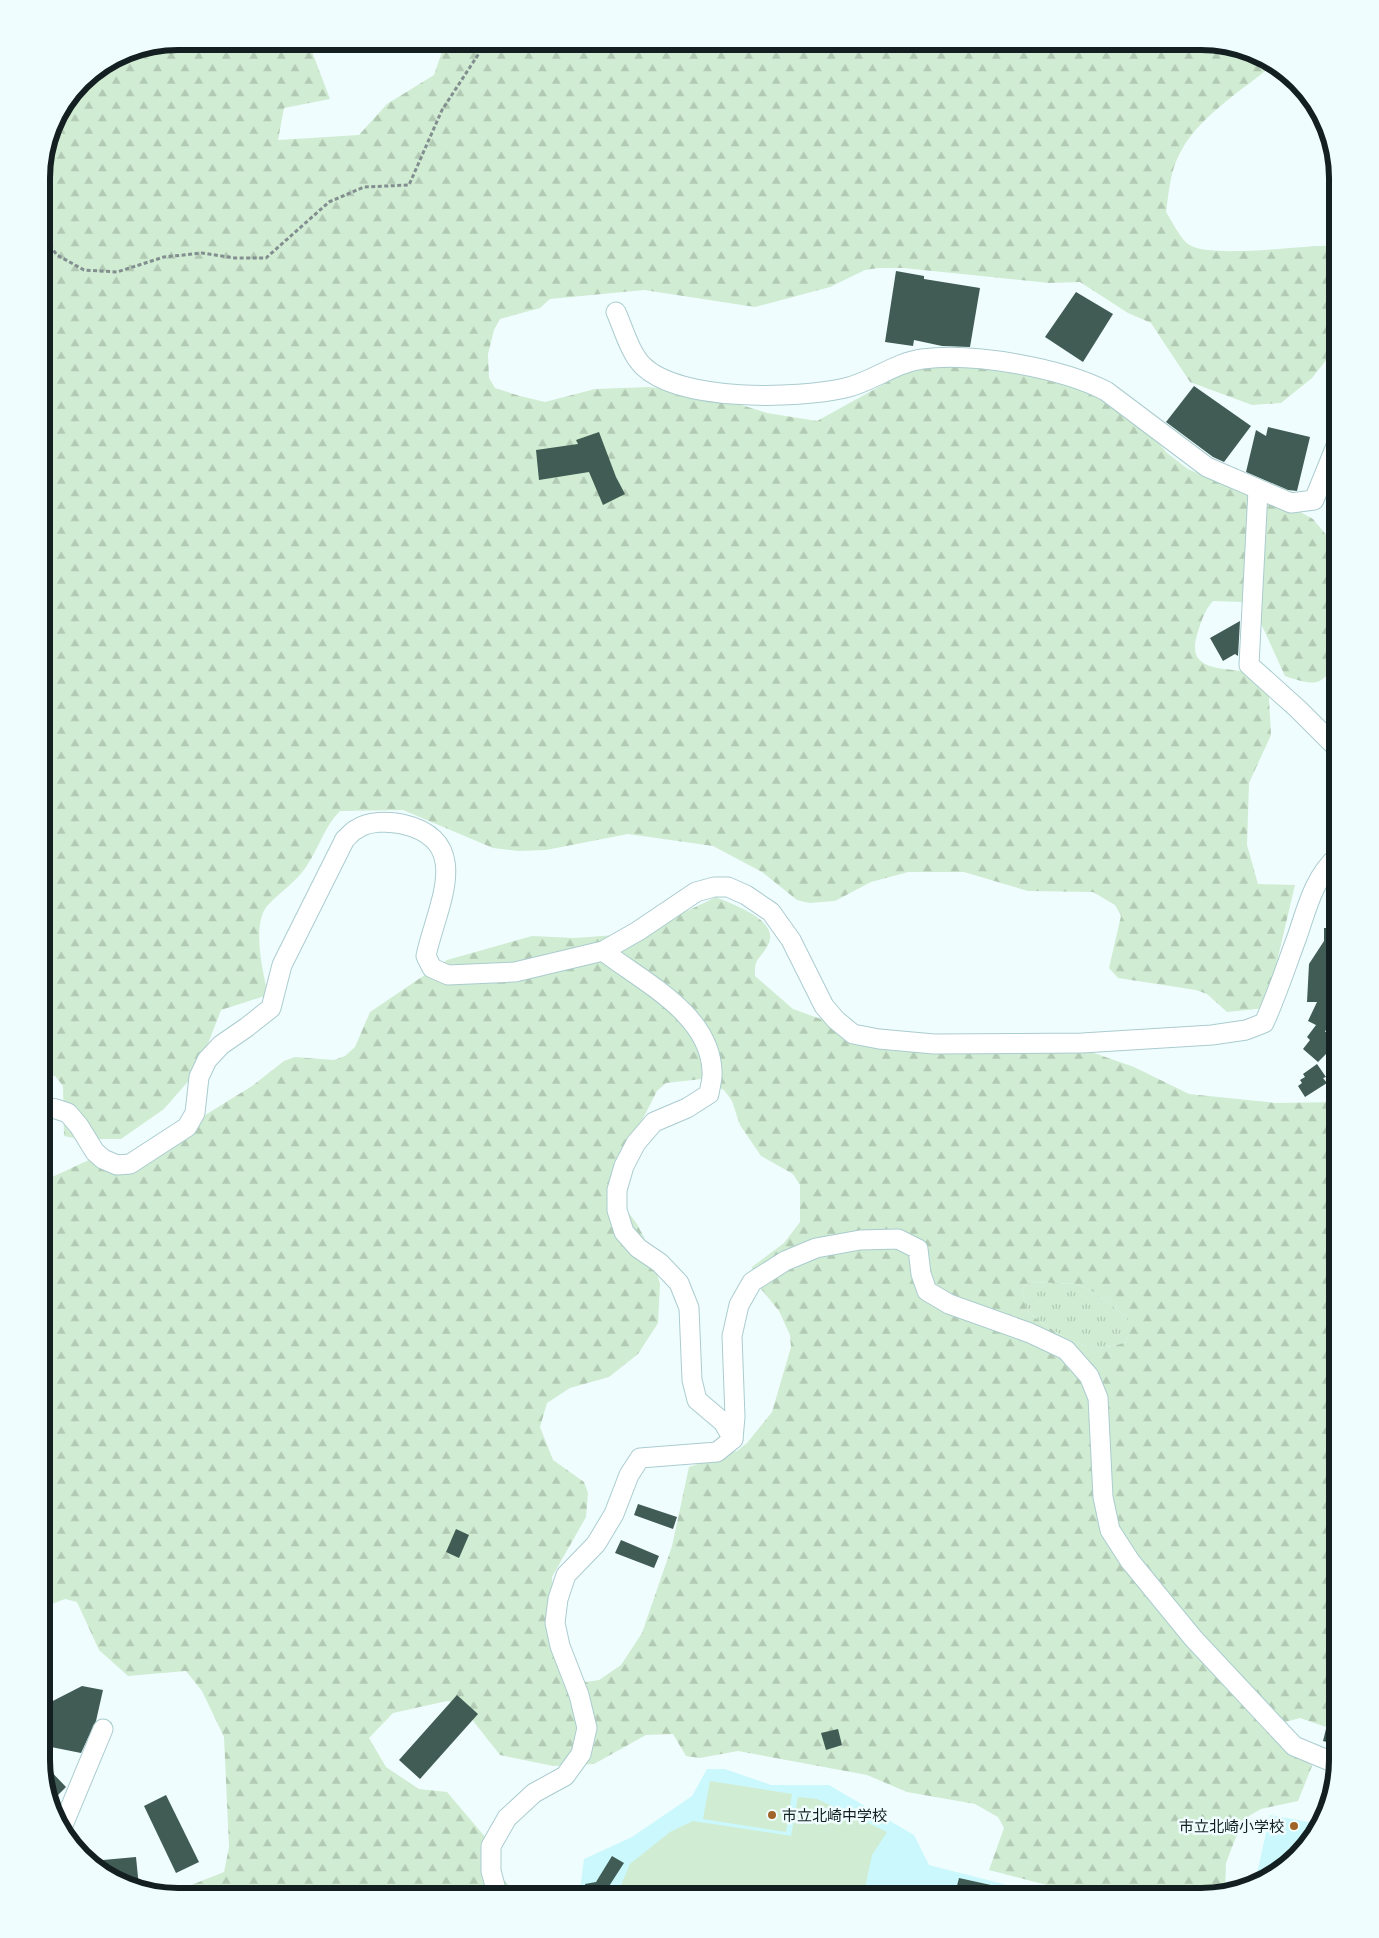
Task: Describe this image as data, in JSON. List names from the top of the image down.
{
  "places": ["市立北崎中学校", "市立北崎小学校"]
}
